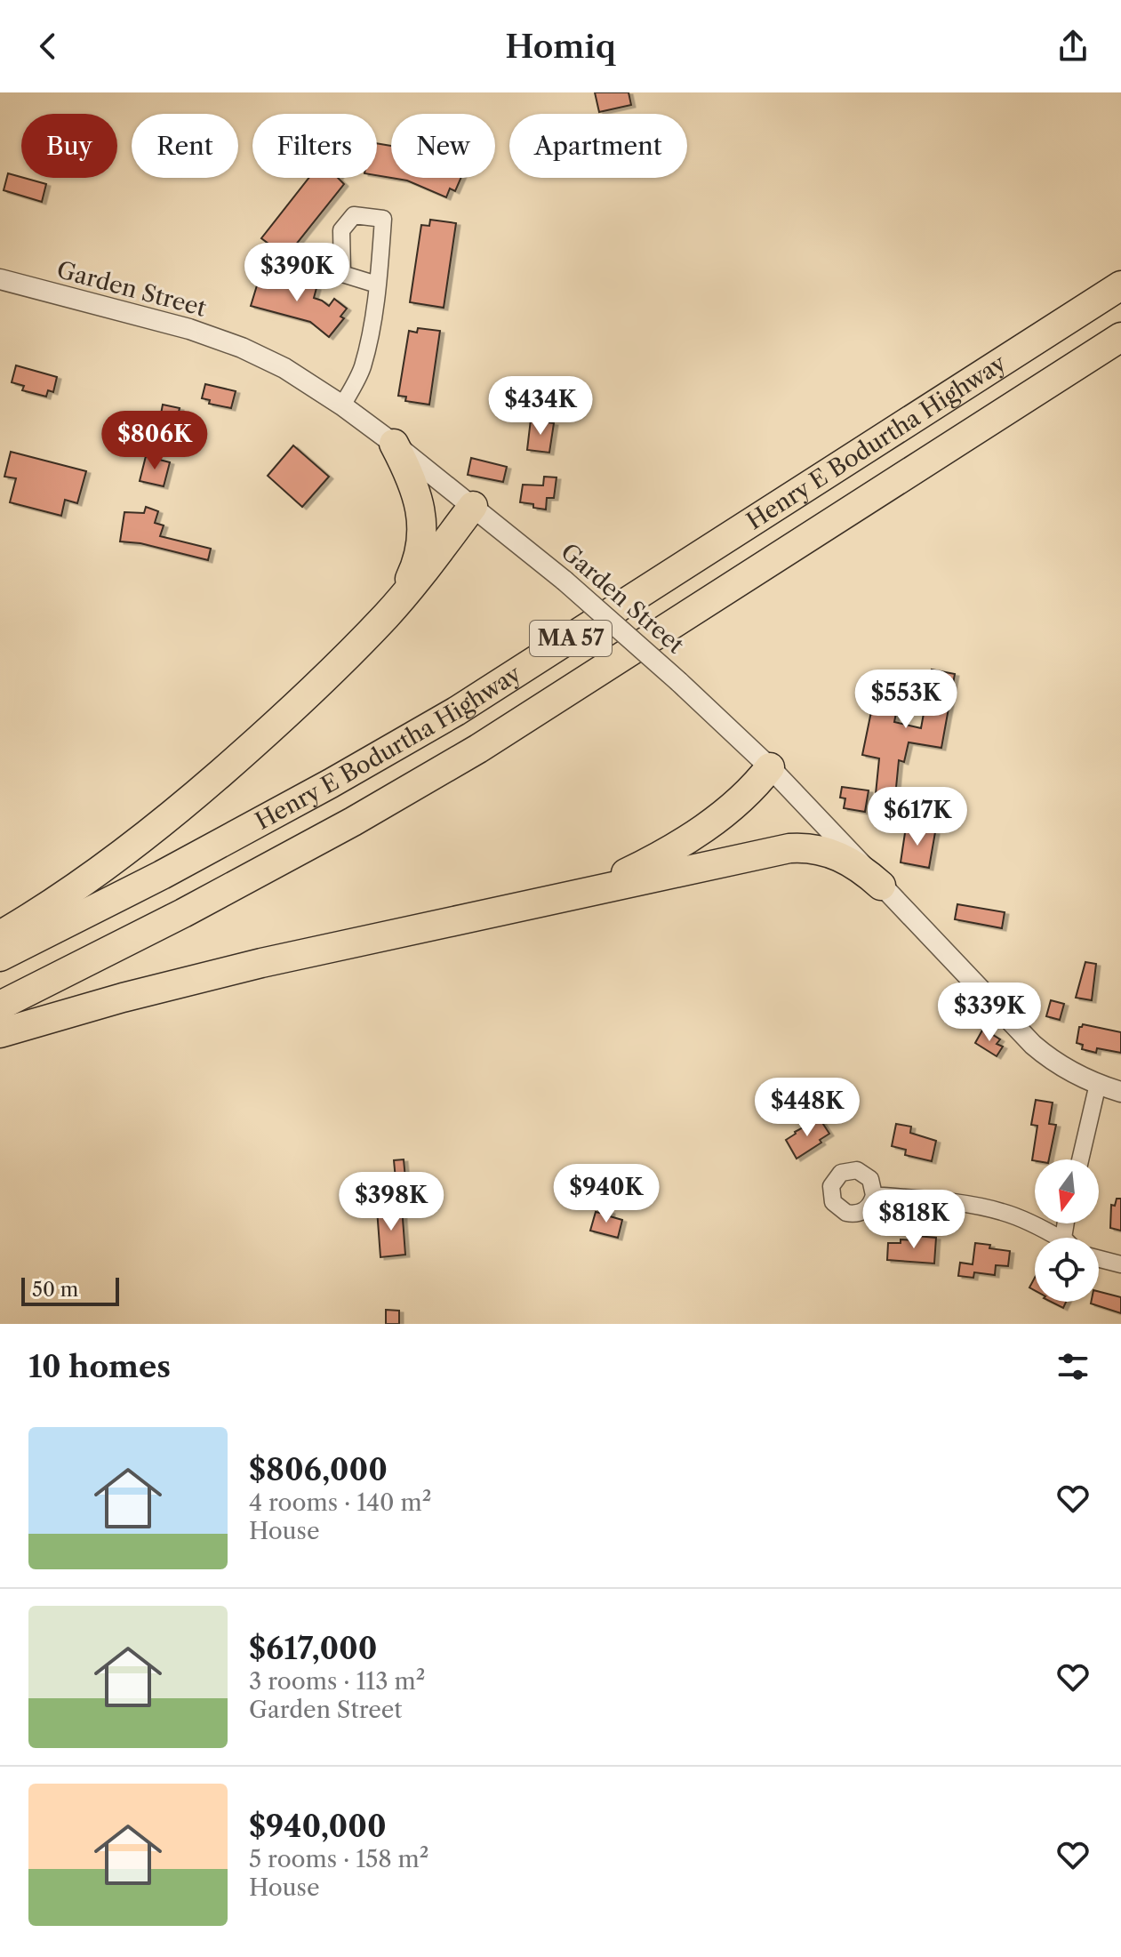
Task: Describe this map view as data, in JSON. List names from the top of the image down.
{
  "streets": {
    "highway": ["Henry E Bodurtha Highway", "MA 57"],
    "street": ["Garden Street"]
  },
  "scale_bar": "50 m",
  "north": "bottom",
  "page": {
    "header": "Homiq",
    "chip": [
      "Buy",
      "Rent",
      "Filters",
      "New",
      "Apartment"
    ],
    "price": [
      "$390K",
      "$434K",
      "$806K",
      "$553K",
      "$617K",
      "$339K",
      "$448K",
      "$940K",
      "$398K",
      "$818K"
    ],
    "scale": "50 m",
    "heading": "10 homes",
    "list": [
      {
        "name": "$806,000",
        "note": "4 rooms · 140 m² · House"
      },
      {
        "name": "$617,000",
        "note": "3 rooms · 113 m² · Garden Street"
      },
      {
        "name": "$940,000",
        "note": "5 rooms · 158 m² · House"
      }
    ]
  }
}
